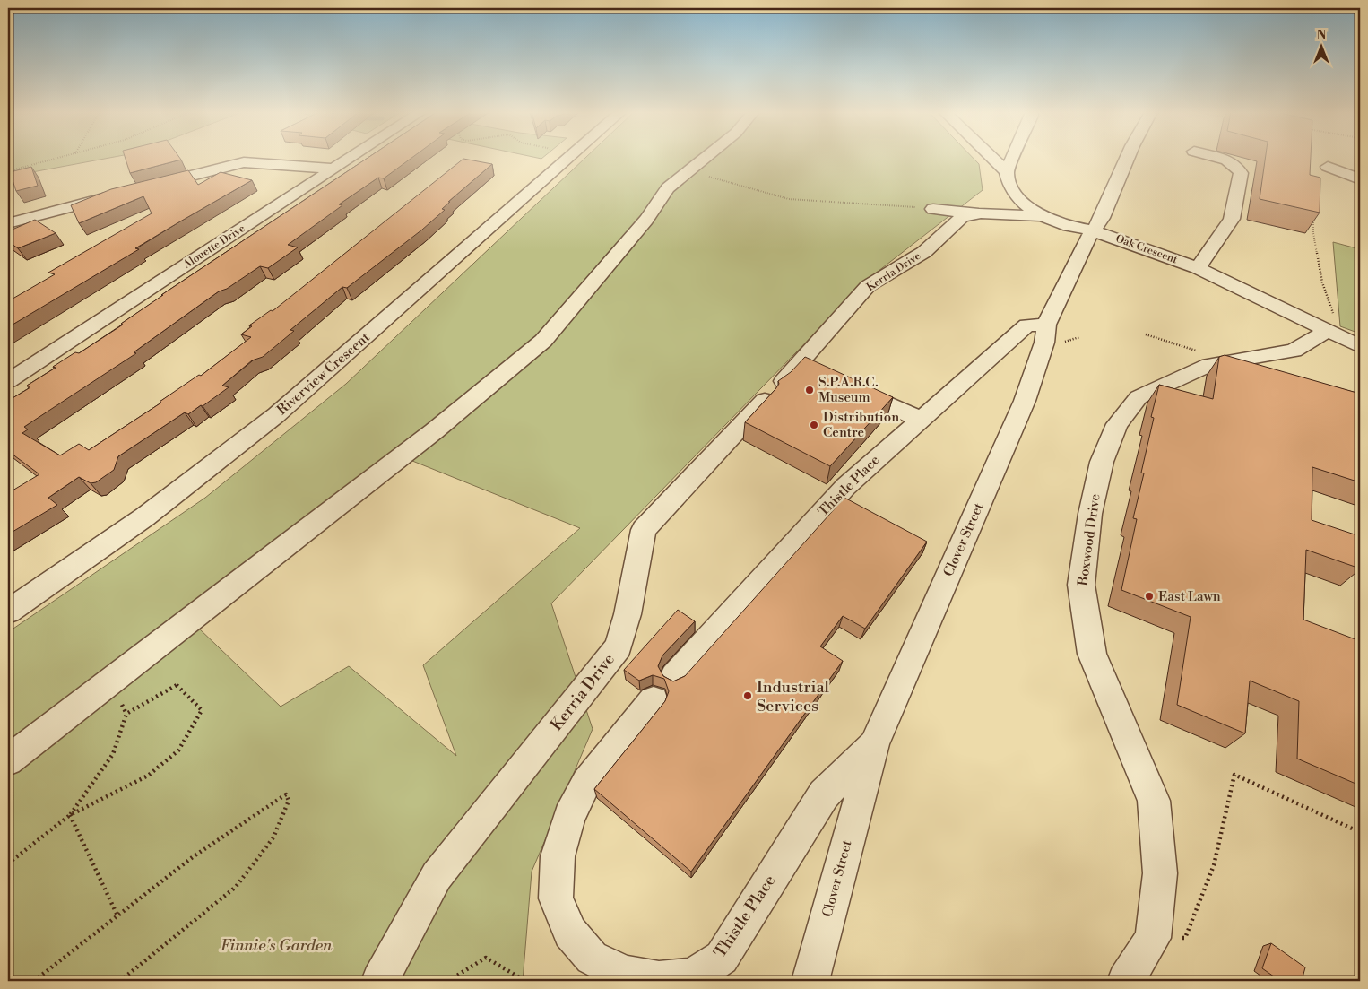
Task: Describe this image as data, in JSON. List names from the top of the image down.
{
  "streets": {
    "street": [
      "Alouette Drive",
      "Oak Crescent",
      "Kerria Drive",
      "Riverview Crescent",
      "Thistle Place",
      "Clover Street",
      "Boxwood Drive"
    ]
  },
  "crossings": [
    ["Oak Crescent", "Kerria Drive"],
    ["Oak Crescent", "Clover Street"],
    ["Oak Crescent", "Boxwood Drive"],
    ["Thistle Place", "Clover Street"]
  ],
  "parks": ["Finnie's Garden"],
  "places": [
    "S.P.A.R.C. Museum",
    "Distribution Centre",
    "East Lawn",
    "Industrial Services"
  ],
  "north": "top"
}
